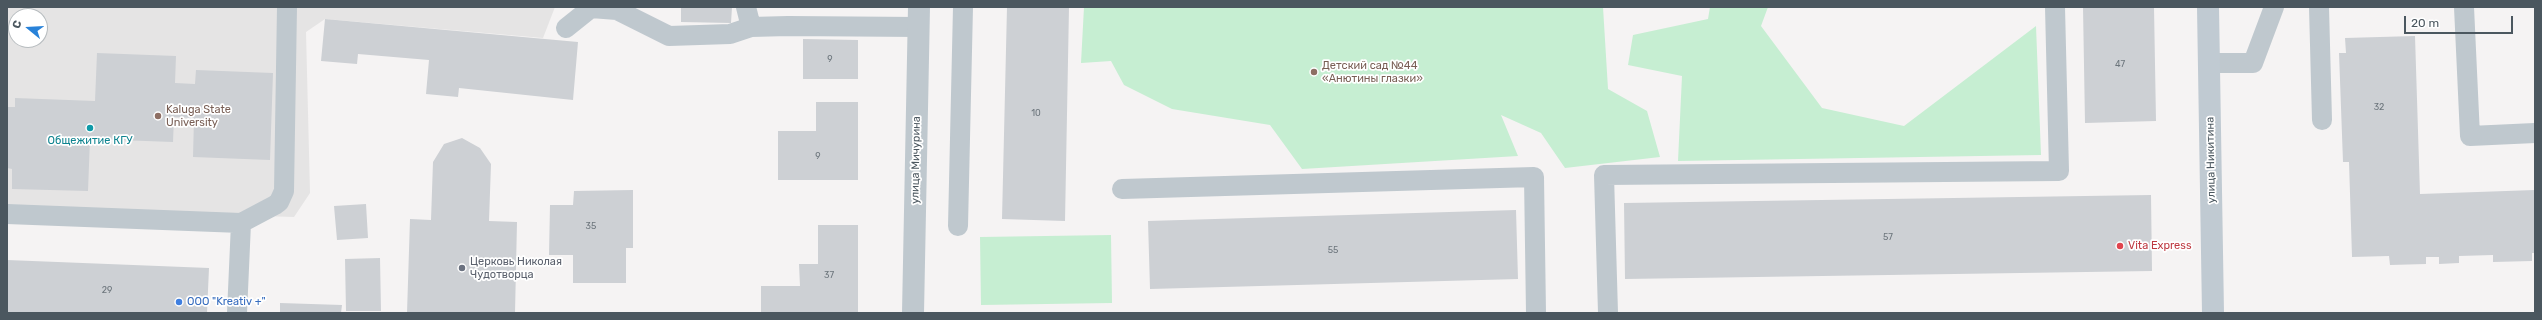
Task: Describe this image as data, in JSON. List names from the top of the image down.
{
  "streets": {
    "street": ["улица Мичурина", "улица Никитина"]
  },
  "places": [
    "Детский сад №44 «Анютины глазки»",
    "Kaluga State University",
    "Общежитие КГУ",
    "Vita Express",
    "Церковь Николая Чудотворца",
    "OOO \"Kreativ +\""
  ],
  "house_numbers": [
    "9",
    "47",
    "32",
    "10",
    "9",
    "35",
    "57",
    "55",
    "37",
    "29"
  ],
  "scale_bar": "20 m",
  "north": "left"
}
